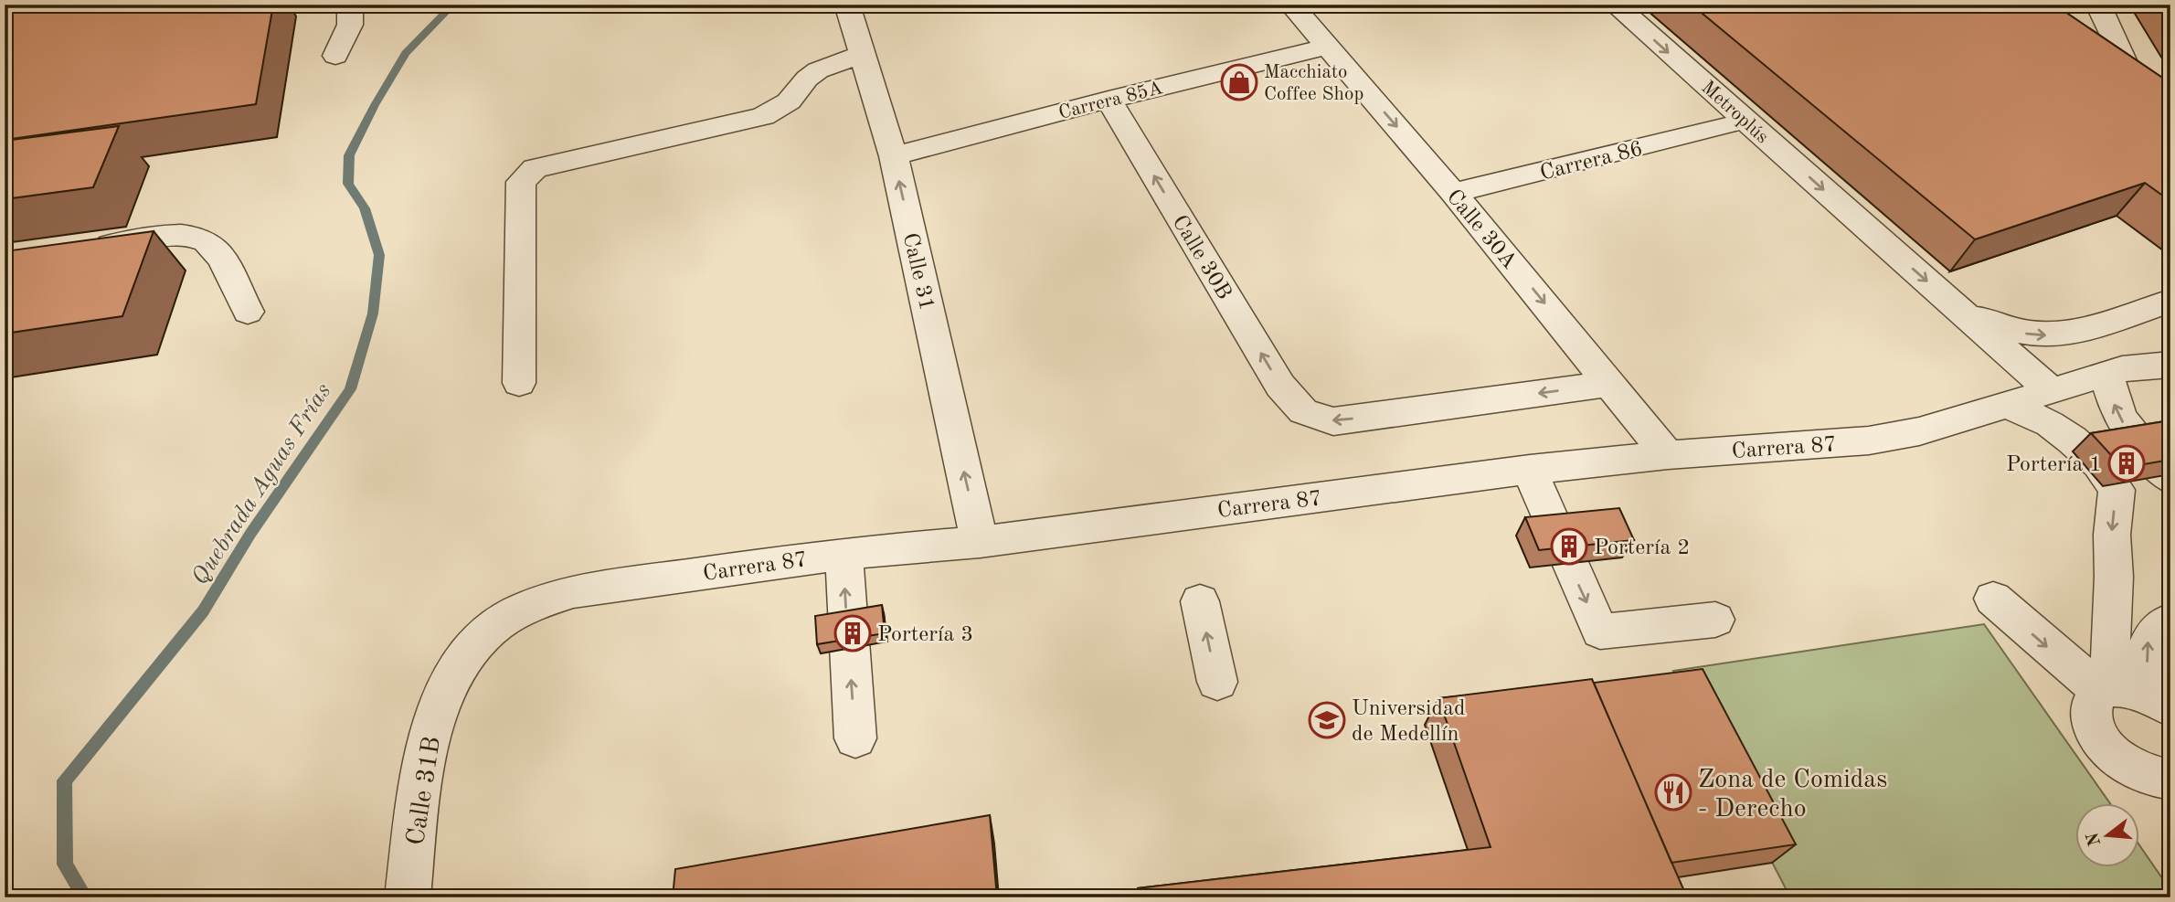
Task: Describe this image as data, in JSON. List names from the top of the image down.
{
  "streets": {
    "street": [
      "Carrera 85A",
      "Metroplús",
      "Carrera 86",
      "Calle 30A",
      "Calle 30B",
      "Calle 31",
      "Carrera 87",
      "Calle 31B"
    ]
  },
  "crossings": [
    ["Carrera 85A", "Calle 30A"],
    ["Carrera 85A", "Calle 30B"],
    ["Carrera 85A", "Calle 31"],
    ["Metroplús", "Carrera 87"],
    ["Carrera 86", "Calle 30A"],
    ["Calle 30A", "Calle 30B"],
    ["Calle 30A", "Carrera 87"],
    ["Calle 31", "Carrera 87"],
    ["Carrera 87", "Calle 31B"]
  ],
  "one_way": ["Calle 30A", "Calle 30B", "Calle 31"],
  "water": ["Quebrada Aguas Frías"],
  "places": {
    "shop": ["Macchiato Coffee Shop"],
    "building": ["Portería 1", "Portería 2", "Portería 3"],
    "school or university": ["Universidad de Medellín"],
    "restaurant": ["Zona de Comidas - Derecho"]
  },
  "north": "left"
}
